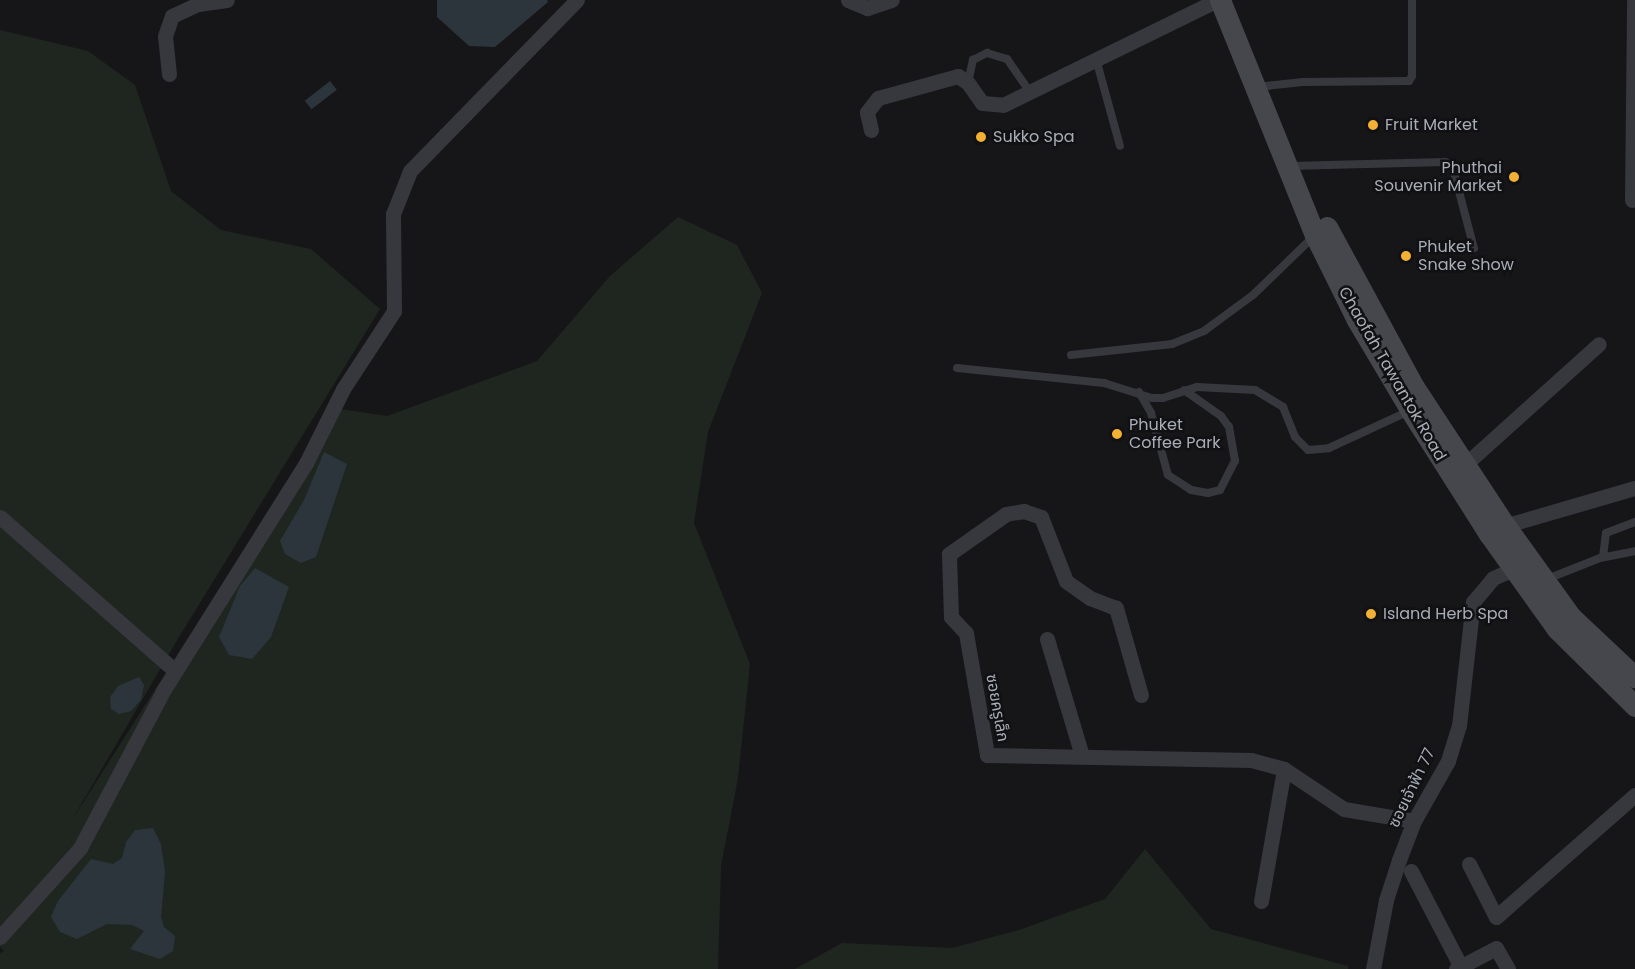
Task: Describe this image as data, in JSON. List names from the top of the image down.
{
  "streets": {
    "main road": ["Chaofah Tawantok Road"],
    "street": ["ซอยครูเล็ก", "ซอยเจ้าฟ้า 77"]
  },
  "crossings": [
    ["Chaofah Tawantok Road", "ซอยเจ้าฟ้า 77"],
    ["ซอยครูเล็ก", "ซอยเจ้าฟ้า 77"]
  ],
  "places": [
    "Fruit Market",
    "Sukko Spa",
    "Phuthai Souvenir Market",
    "Phuket Snake Show",
    "Phuket Coffee Park",
    "Island Herb Spa"
  ]
}
